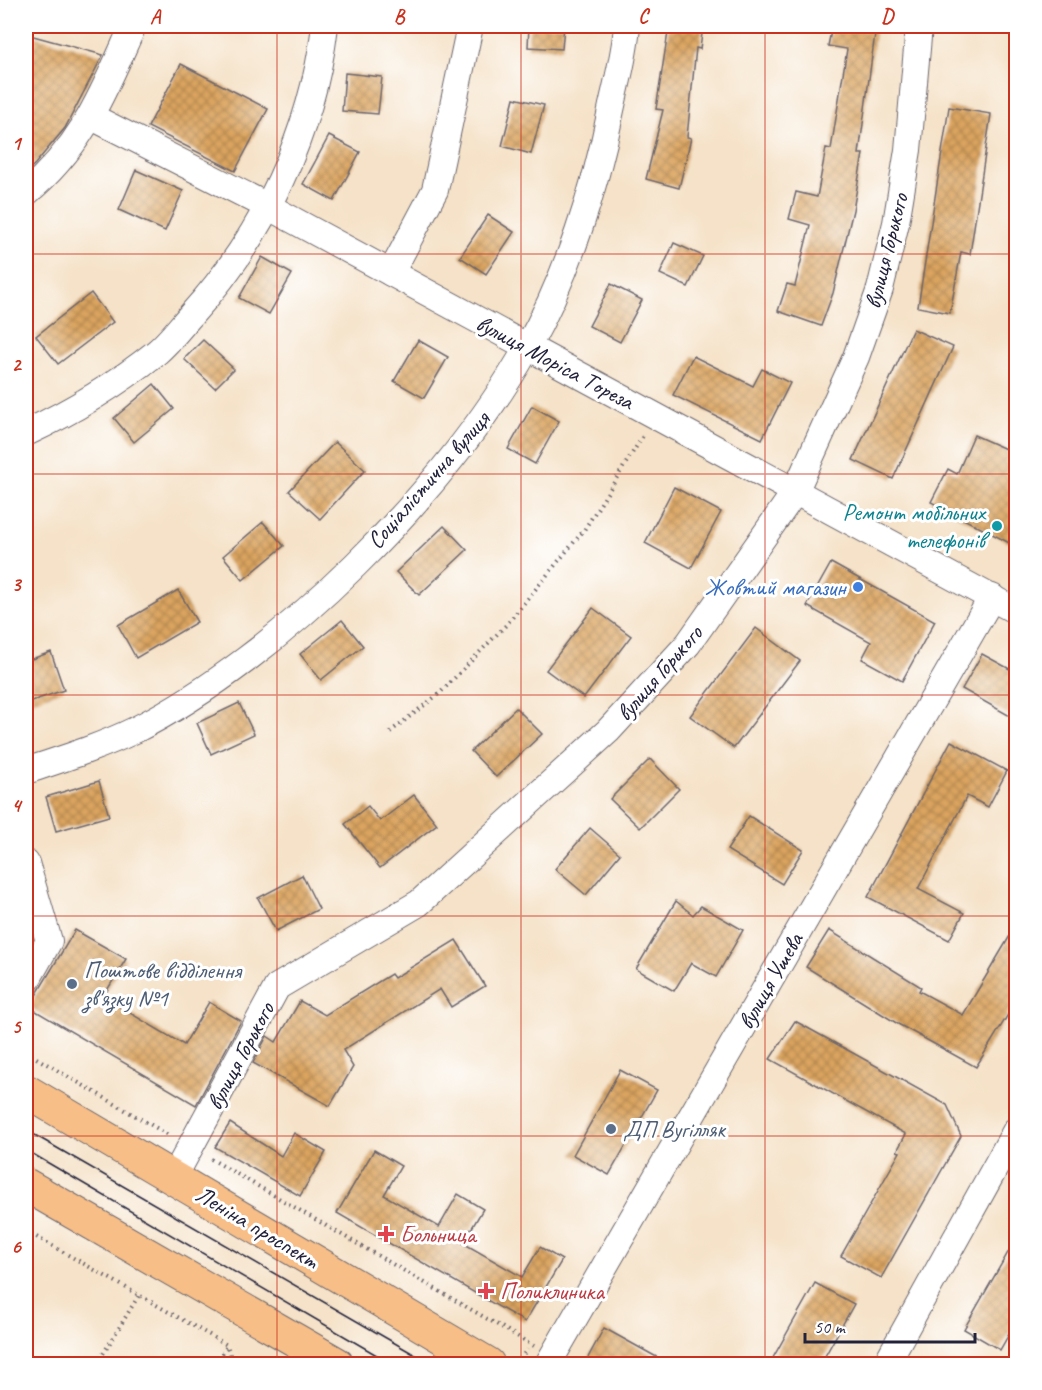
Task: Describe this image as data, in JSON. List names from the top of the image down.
{
  "streets": {
    "main road": ["Леніна проспект"],
    "street": [
      "вулиця Горького",
      "вулиця Моріса Тореза",
      "Соціалістична вулиця",
      "вулиця Ушева"
    ]
  },
  "crossings": [
    ["вулиця Горького", "вулиця Моріса Тореза"],
    ["вулиця Горького", "Леніна проспект"],
    ["вулиця Моріса Тореза", "Соціалістична вулиця"],
    ["вулиця Моріса Тореза", "вулиця Ушева"]
  ],
  "places": {
    "other": [
      "Ремонт мобільних телефонів",
      "Жовтий магазин",
      "Поштове відділення зв'язку №1",
      "ДП Вугілляк"
    ],
    "health": ["Больница", "Поликлиника"]
  },
  "scale_bar": "50 m",
  "grid": {
    "columns": [
      "A",
      "B",
      "C",
      "D"
    ],
    "rows": [
      "1",
      "2",
      "3",
      "4",
      "5",
      "6"
    ]
  }
}
